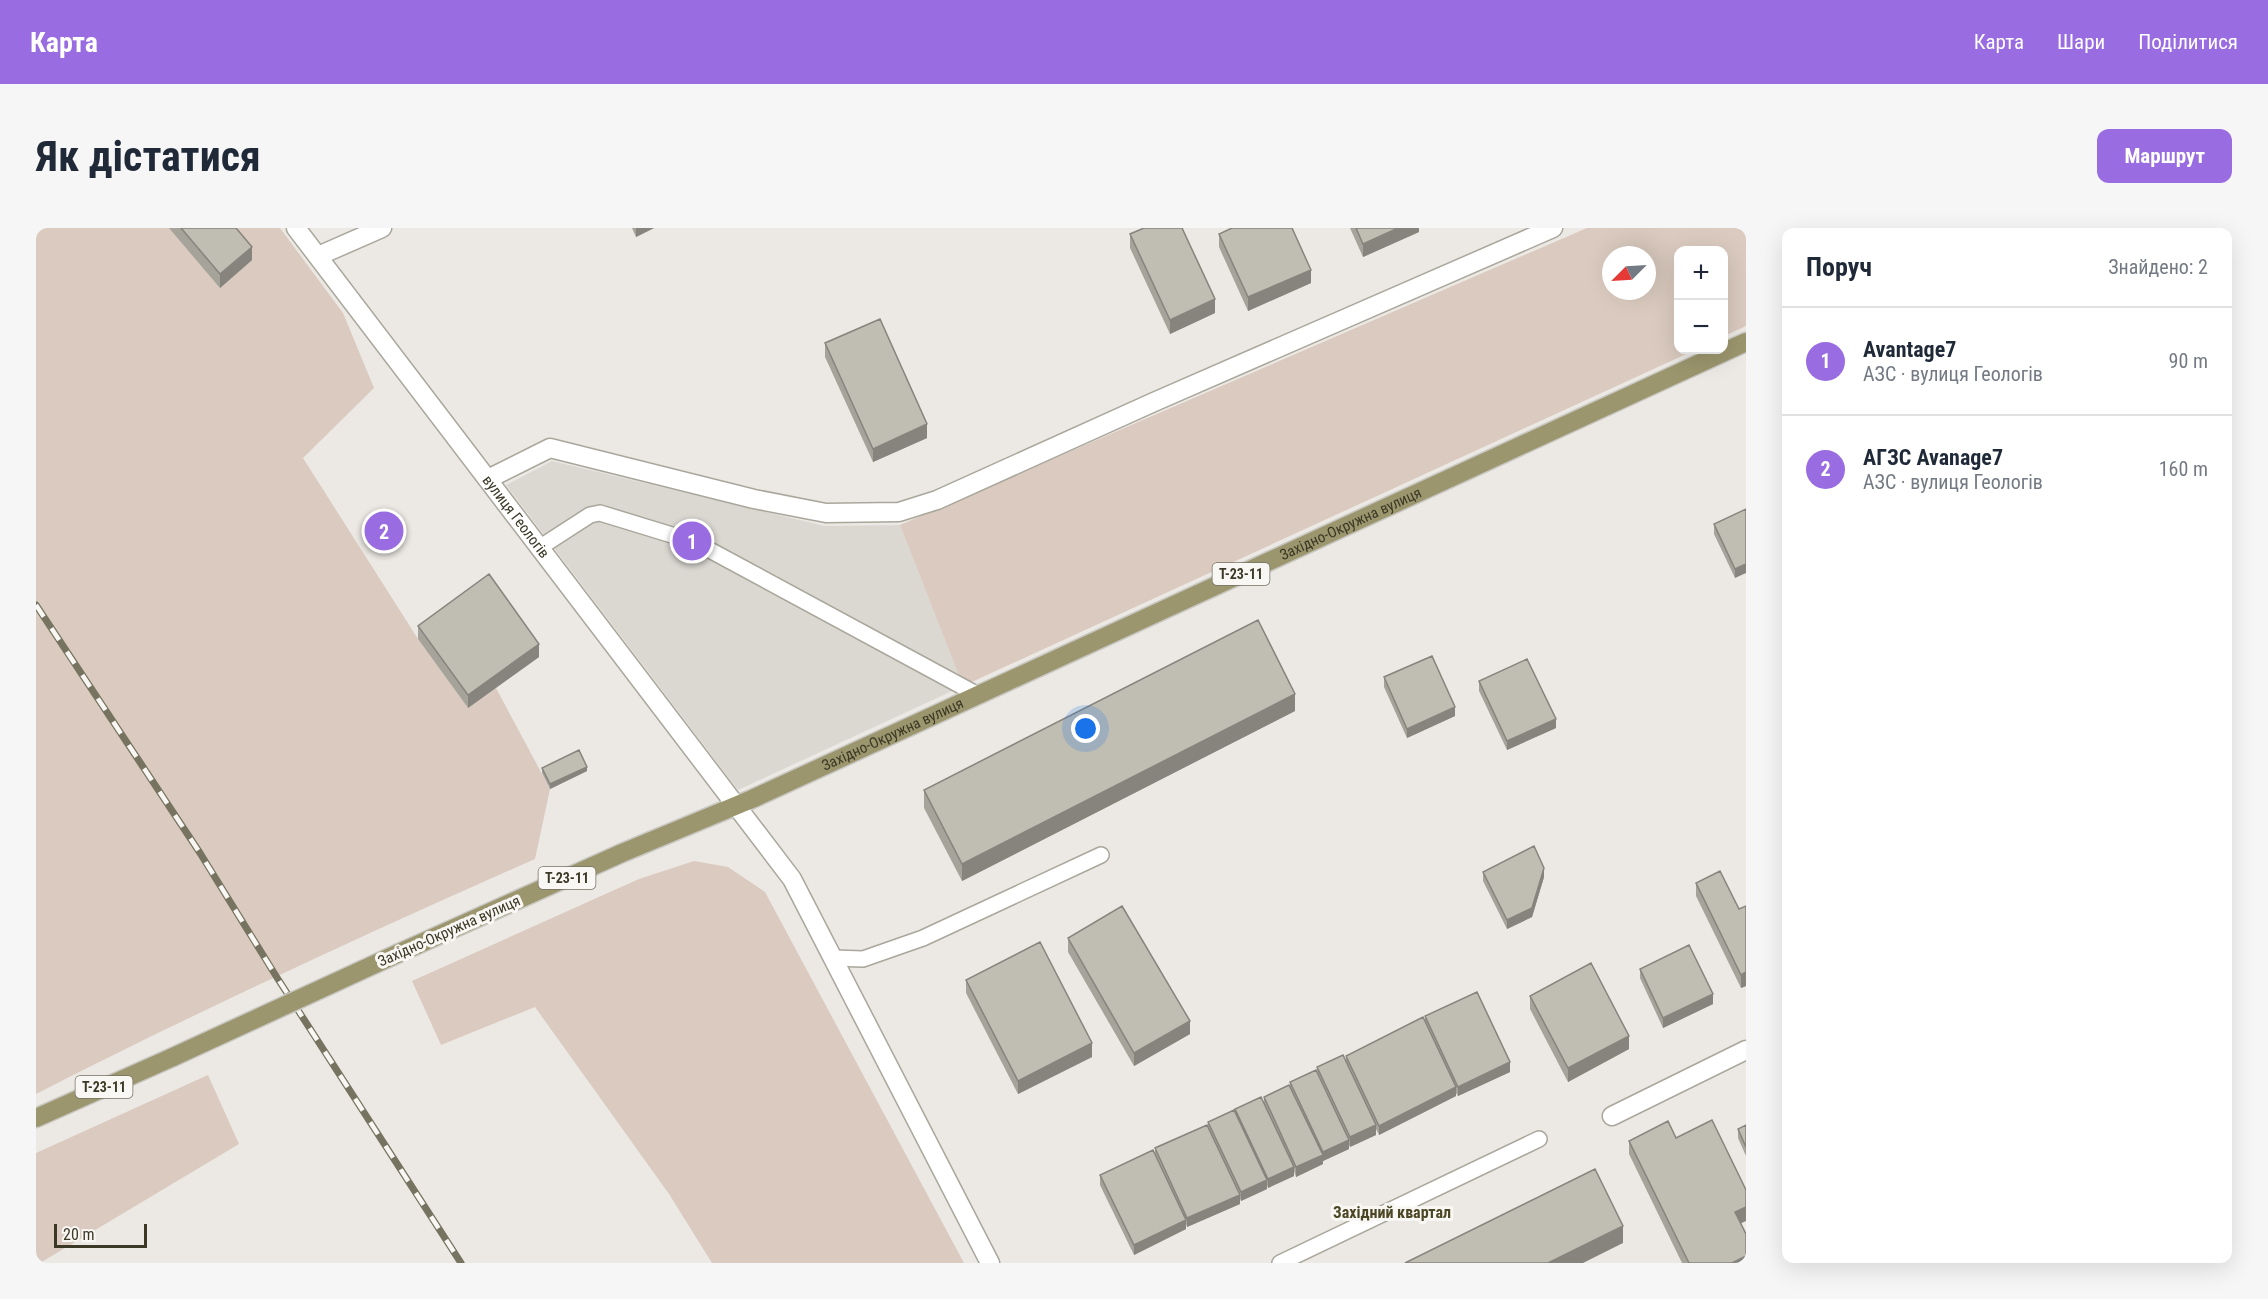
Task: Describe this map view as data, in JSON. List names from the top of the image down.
{
  "streets": {
    "main road": ["Західно-Окружна вулиця", "Т-23-11"],
    "street": ["вулиця Геологів"]
  },
  "crossings": [
    ["вулиця Геологів", "Західно-Окружна вулиця"]
  ],
  "districts": ["Західний квартал"],
  "scale_bar": "20 m",
  "north": "bottom left",
  "page": {
    "header": "Карта",
    "nav": ["Карта", "Шари", "Поділитися"],
    "buttons": "Маршрут",
    "title": "Як дістатися",
    "heading": ["Поруч", "Знайдено: 2"],
    "map_buttons": ["+", "−"],
    "list": [
      {
        "mark": "1",
        "name": "Avantage7",
        "note": "АЗС · вулиця Геологів",
        "value": "90 m"
      },
      {
        "mark": "2",
        "name": "АГЗС Avanage7",
        "note": "АЗС · вулиця Геологів",
        "value": "160 m"
      }
    ],
    "pins": ["2", "1"],
    "scale": "20 m"
  }
}
